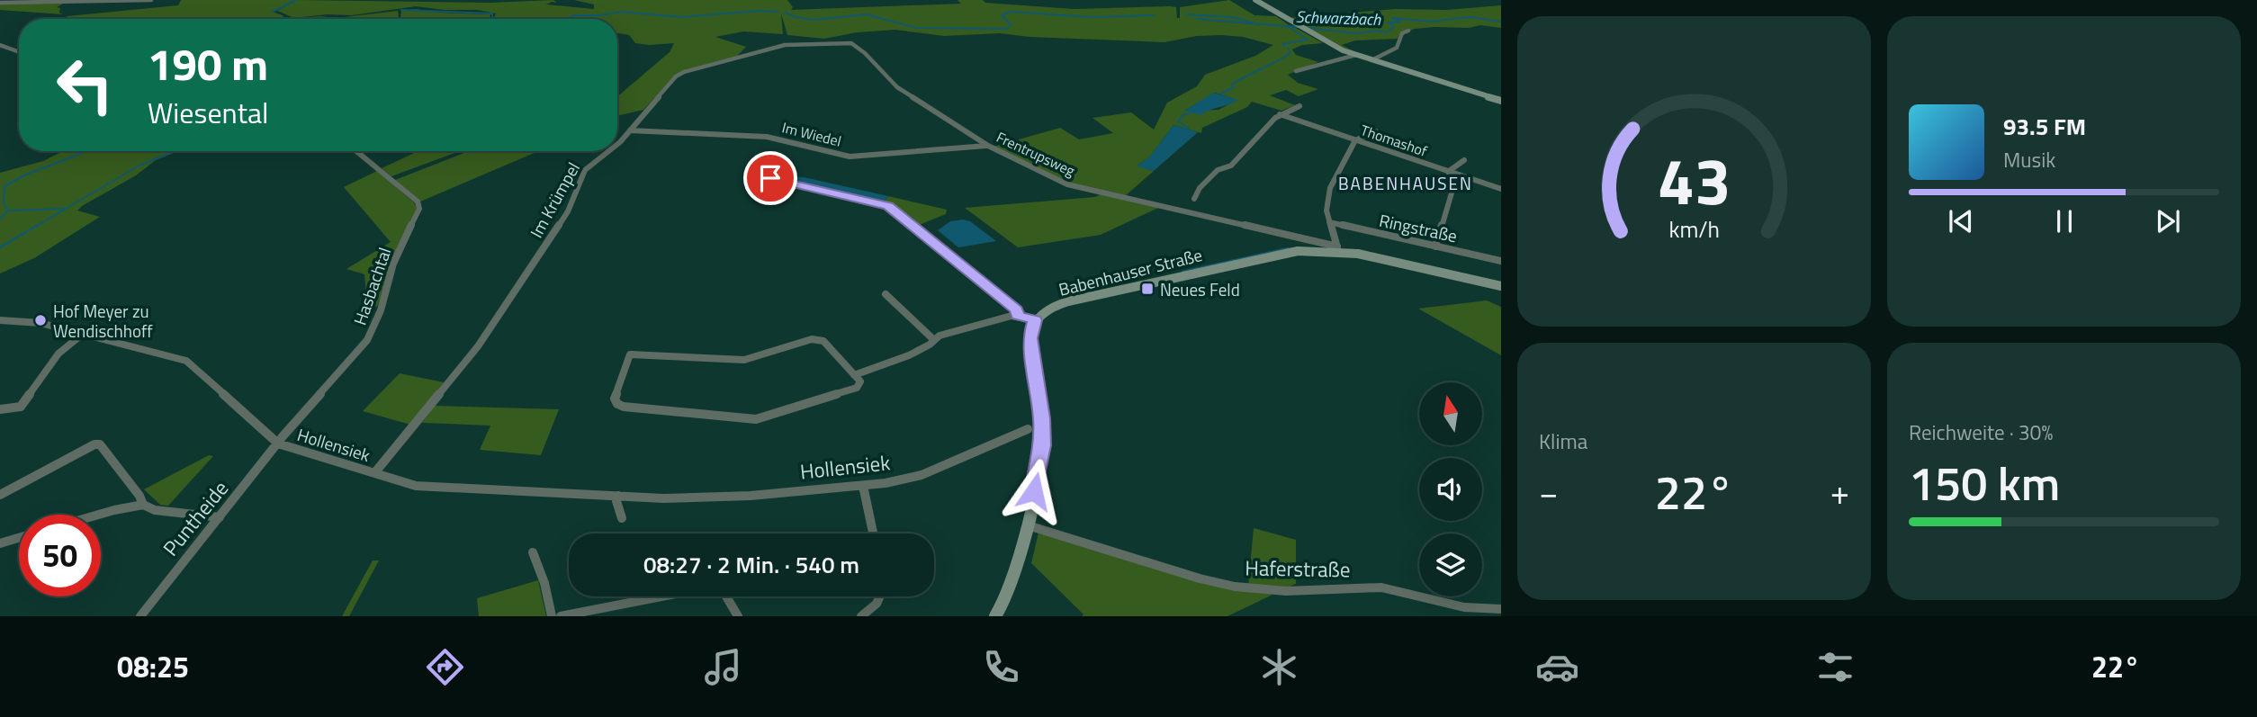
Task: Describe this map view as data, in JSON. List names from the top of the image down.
{
  "streets": {
    "main road": ["Babenhauser Straße"],
    "street": [
      "Im Wiedel",
      "Thomashof",
      "Frentrupsweg",
      "Im Krümpel",
      "Ringstraße",
      "Hasbachtal",
      "Hollensiek",
      "Puntheide",
      "Haferstraße"
    ]
  },
  "crossings": [
    ["Im Wiedel", "Frentrupsweg"],
    ["Im Wiedel", "Im Krümpel"],
    ["Frentrupsweg", "Im Krümpel"],
    ["Frentrupsweg", "Babenhauser Straße"],
    ["Im Krümpel", "Hollensiek"],
    ["Hasbachtal", "Hollensiek"],
    ["Hasbachtal", "Puntheide"],
    ["Hollensiek", "Puntheide"]
  ],
  "districts": ["BABENHAUSEN"],
  "water": ["Schwarzbach"],
  "places": {
    "transit": ["Neues Feld"],
    "other": ["Hof Meyer zu Wendischhoff"]
  },
  "north": "top",
  "page": {
    "turn": ["190 m", "Wiesental"],
    "song": ["93.5 FM", "Musik"],
    "tile": [
      "Klima",
      ["Reichweite · 30%", "150 km"]
    ],
    "heat": ["−", "22°", "+"],
    "limit": "50",
    "trip": "08:27 · 2 Min. · 540 m",
    "tabs": ["08:25", "22°"],
    "gauge": ["43", "km/h"]
  }
}
